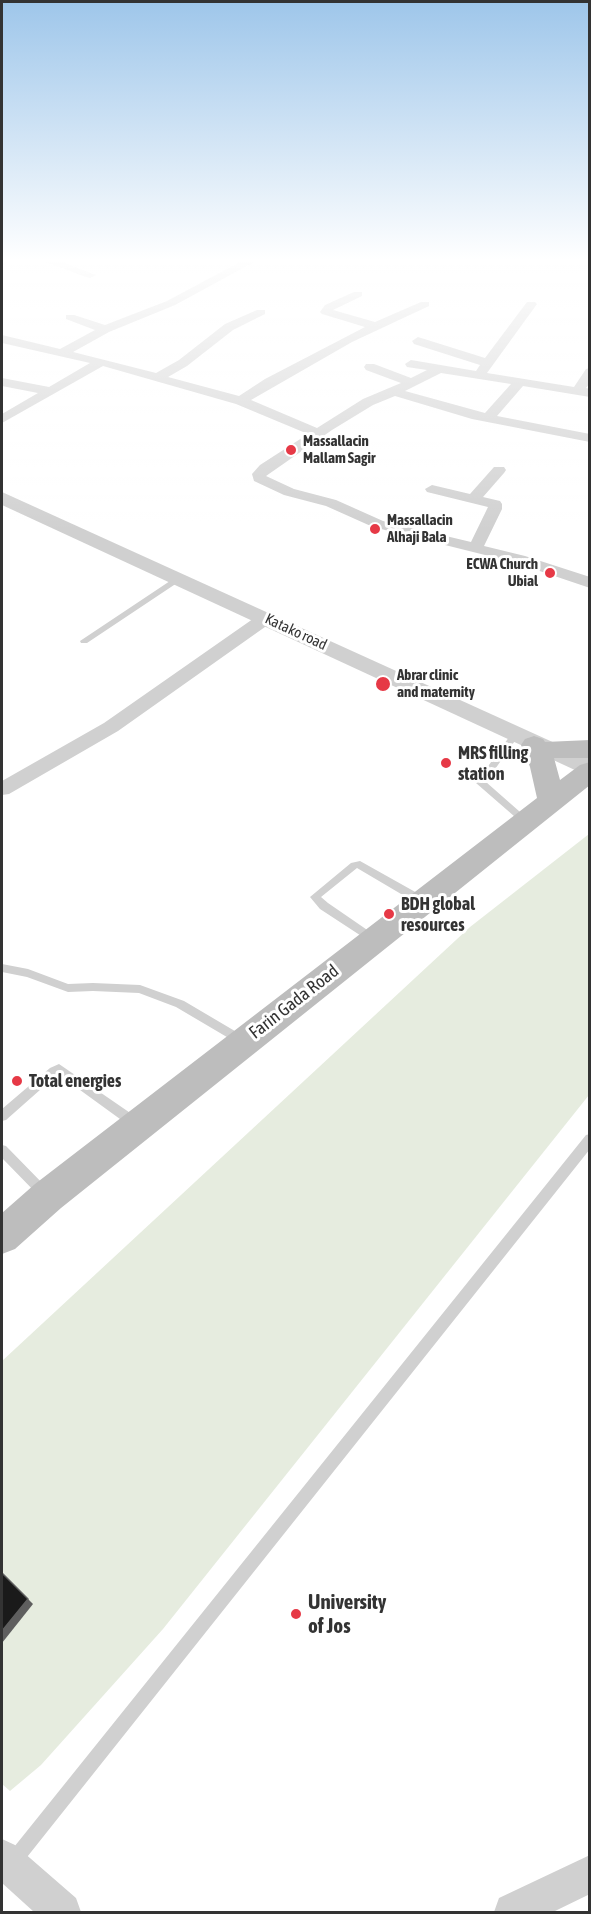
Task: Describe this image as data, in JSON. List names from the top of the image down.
{
  "streets": {
    "main road": ["Farin Gada Road"],
    "street": ["Katako road"]
  },
  "crossings": [
    ["Katako road", "Farin Gada Road"]
  ],
  "places": [
    "Massallacin Mallam Sagir",
    "Massallacin Alhaji Bala",
    "ECWA Church Ubial",
    "Abrar clinic and maternity",
    "MRS filling station",
    "BDH global resources",
    "Total energies",
    "University of Jos"
  ]
}
